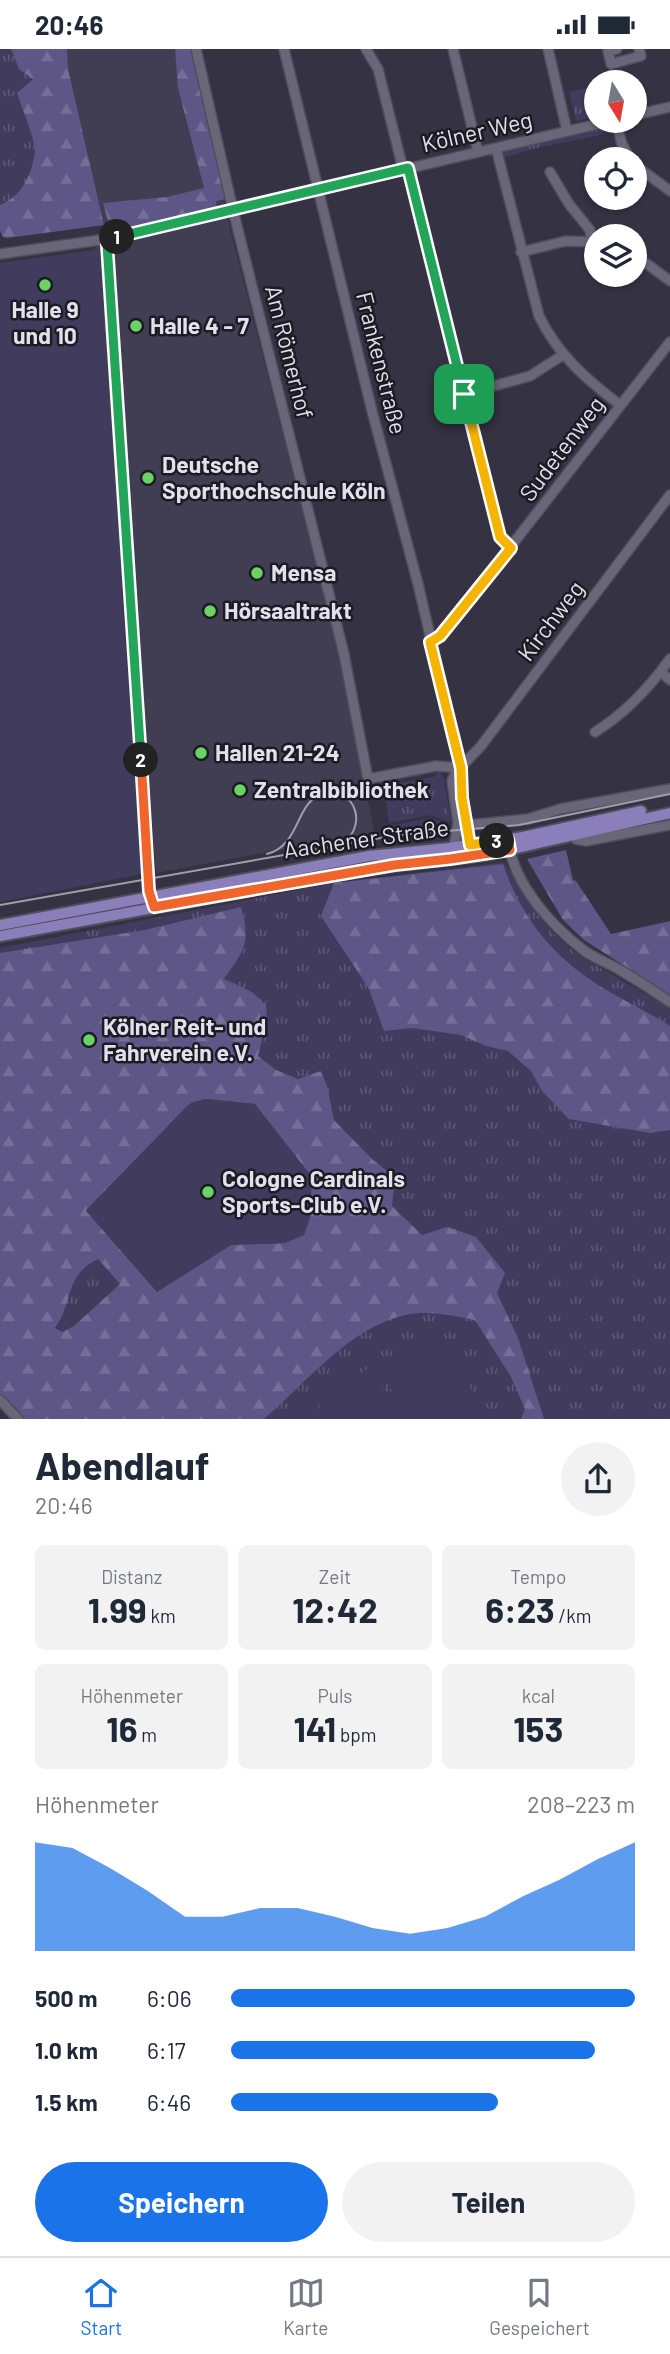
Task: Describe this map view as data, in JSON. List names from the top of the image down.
{
  "streets": {
    "main road": ["Aachener Straße"],
    "street": [
      "Kölner Weg",
      "Am Römerhof",
      "Frankenstraße",
      "Sudetenweg",
      "Kirchweg"
    ]
  },
  "crossings": [
    ["Kölner Weg", "Am Römerhof"],
    ["Kölner Weg", "Frankenstraße"],
    ["Am Römerhof", "Frankenstraße"],
    ["Am Römerhof", "Kirchweg"],
    ["Frankenstraße", "Sudetenweg"],
    ["Frankenstraße", "Kirchweg"],
    ["Kirchweg", "Aachener Straße"]
  ],
  "places": [
    "Halle 9 und 10",
    "Halle 4 - 7",
    "Deutsche Sporthochschule Köln",
    "Mensa",
    "Hörsaaltrakt",
    "Hallen 21-24",
    "Zentralbibliothek",
    "Kölner Reit- und Fahrverein e.V.",
    "Cologne Cardinals Sports-Club e.V."
  ],
  "north": "bottom",
  "page": {
    "status": "20:46",
    "pins": ["1", "2", "3"],
    "heading": ["Abendlauf", "20:46"],
    "stats": [
      ["Distanz", "1.99 km"],
      ["Zeit", "12:42"],
      ["Tempo", "6:23 /km"],
      ["Höhenmeter", "16 m"],
      ["Puls", "141 bpm"],
      ["kcal", "153"]
    ],
    "chart": ["Höhenmeter", "208–223 m"],
    "list": [
      {
        "name": "500 m",
        "note": "6:06"
      },
      {
        "name": "1.0 km",
        "note": "6:17"
      },
      {
        "name": "1.5 km",
        "note": "6:46"
      }
    ],
    "buttons": ["Speichern", "Teilen"],
    "tabs": ["Start", "Karte", "Gespeichert"]
  }
}
